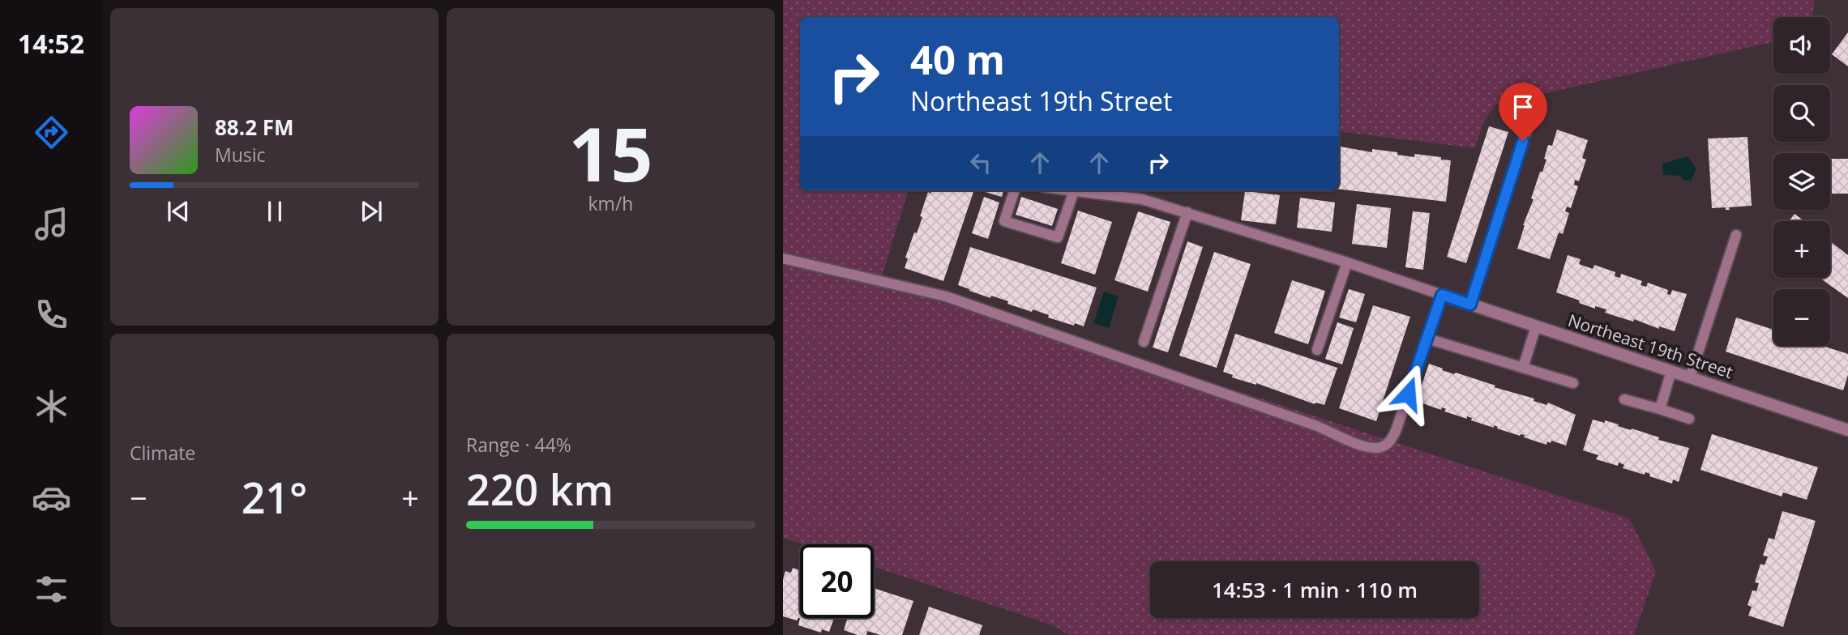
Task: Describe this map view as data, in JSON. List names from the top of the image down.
{
  "streets": {
    "street": ["Northeast 19th Street"]
  },
  "page": {
    "tabs": "14:52",
    "tile": [
      ["15", "km/h"],
      "Climate",
      ["Range · 44%", "220 km"]
    ],
    "map_buttons": ["+", "−"],
    "turn": ["40 m", "Northeast 19th Street"],
    "song": ["88.2 FM", "Music"],
    "heat": ["−", "21°", "+"],
    "limit": "20",
    "trip": "14:53 · 1 min · 110 m"
  }
}
